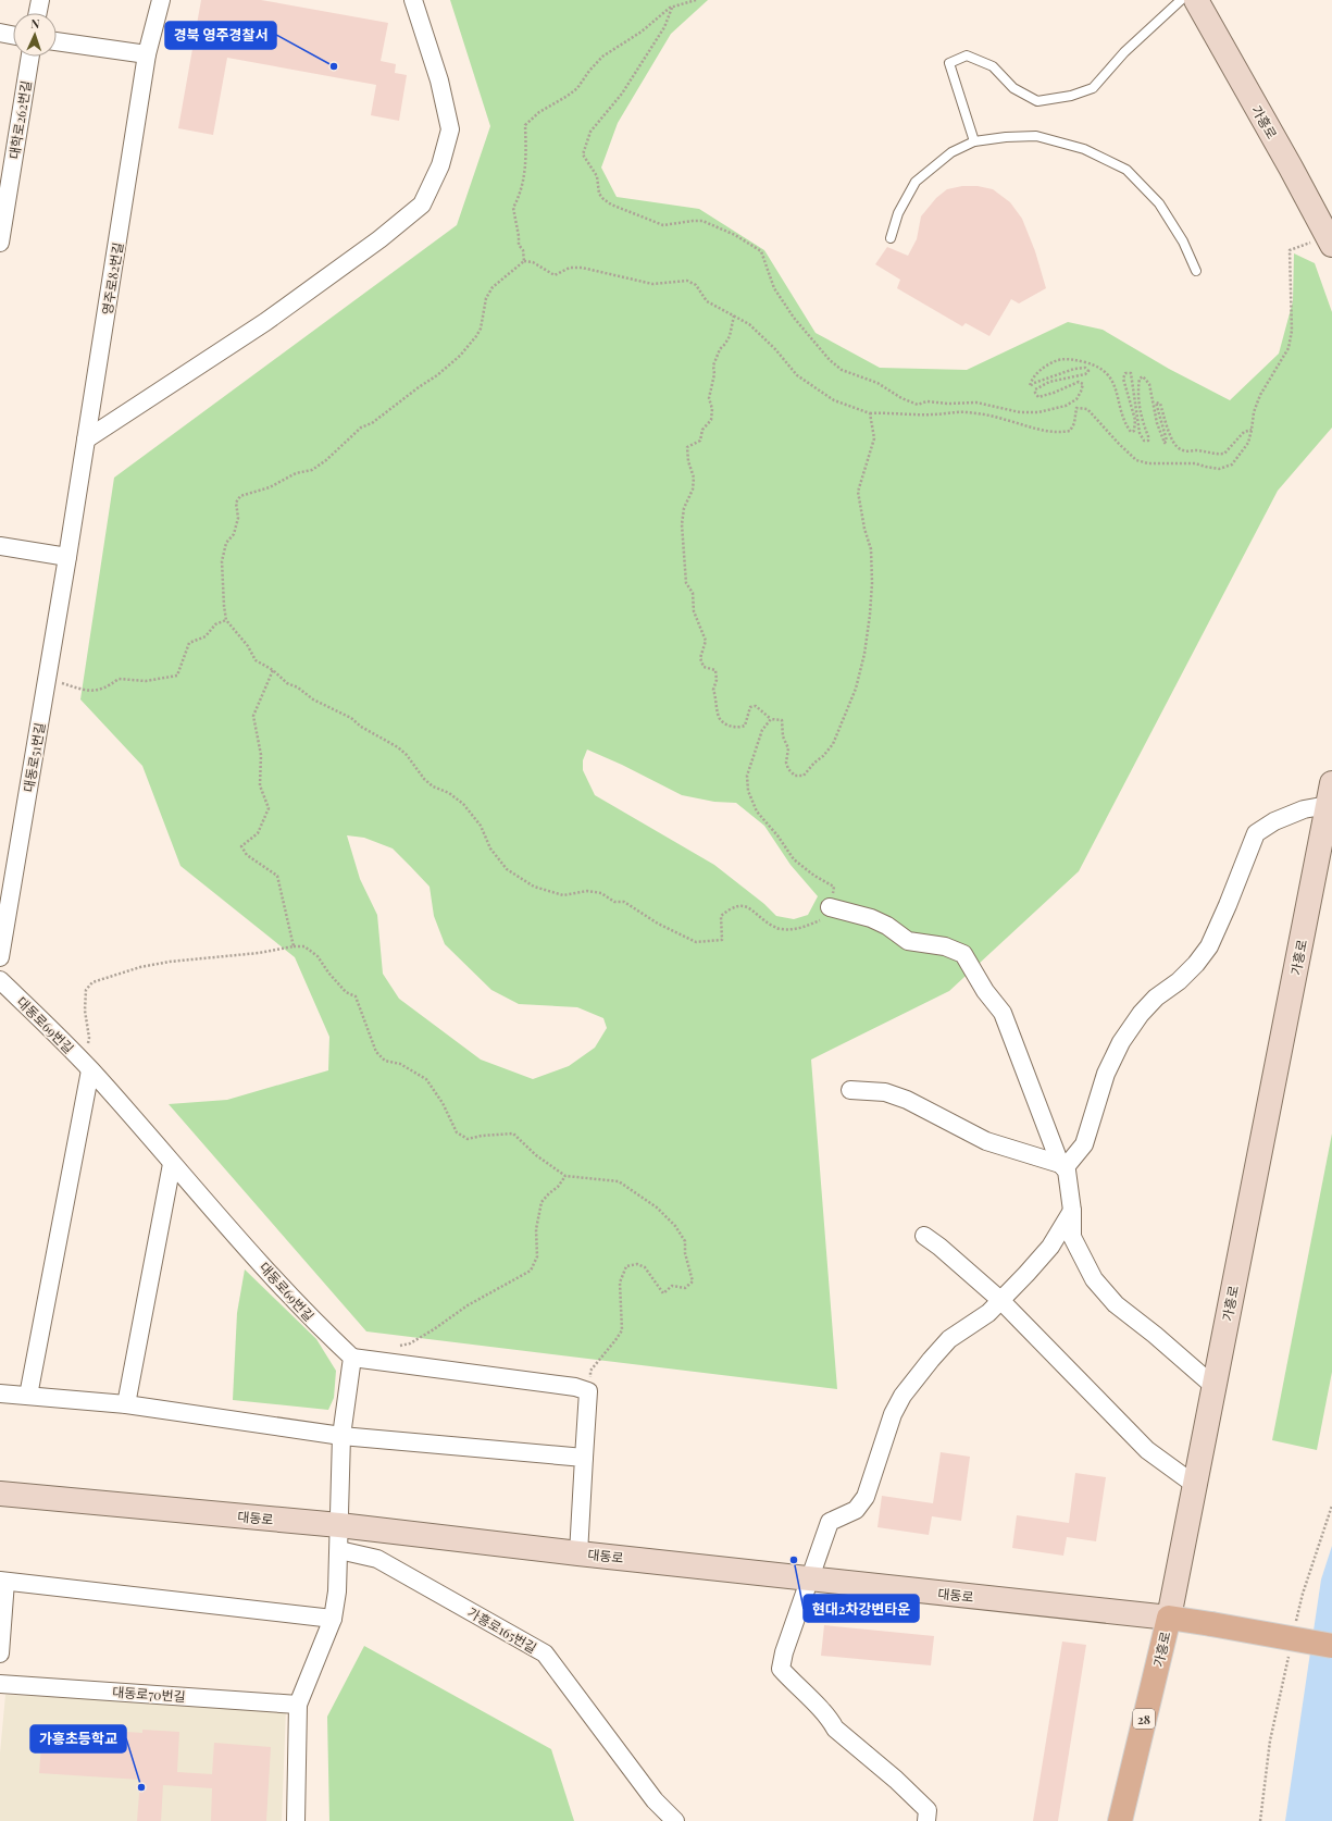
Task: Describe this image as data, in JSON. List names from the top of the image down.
{
  "streets": {
    "main road": ["가흥로", "대동로", "28"],
    "street": [
      "대학로262번길",
      "영주로82번길",
      "대동로51번길",
      "대동로69번길",
      "가흥로165번길",
      "대동로70번길"
    ]
  },
  "crossings": [
    ["가흥로", "대동로"],
    ["영주로82번길", "대동로51번길"]
  ],
  "places": ["경북 영주경찰서", "현대2차강변타운", "가흥초등학교"],
  "north": "top"
}
